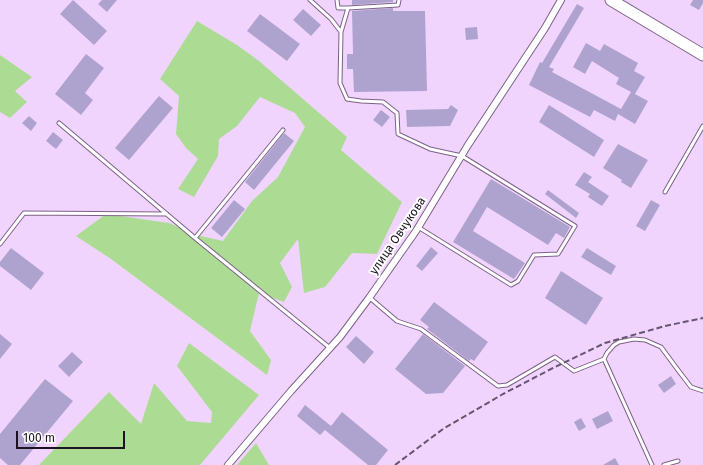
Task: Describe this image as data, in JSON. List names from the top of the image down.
{
  "streets": {
    "street": ["улица Овчукова"]
  },
  "scale_bar": "100 m"
}
